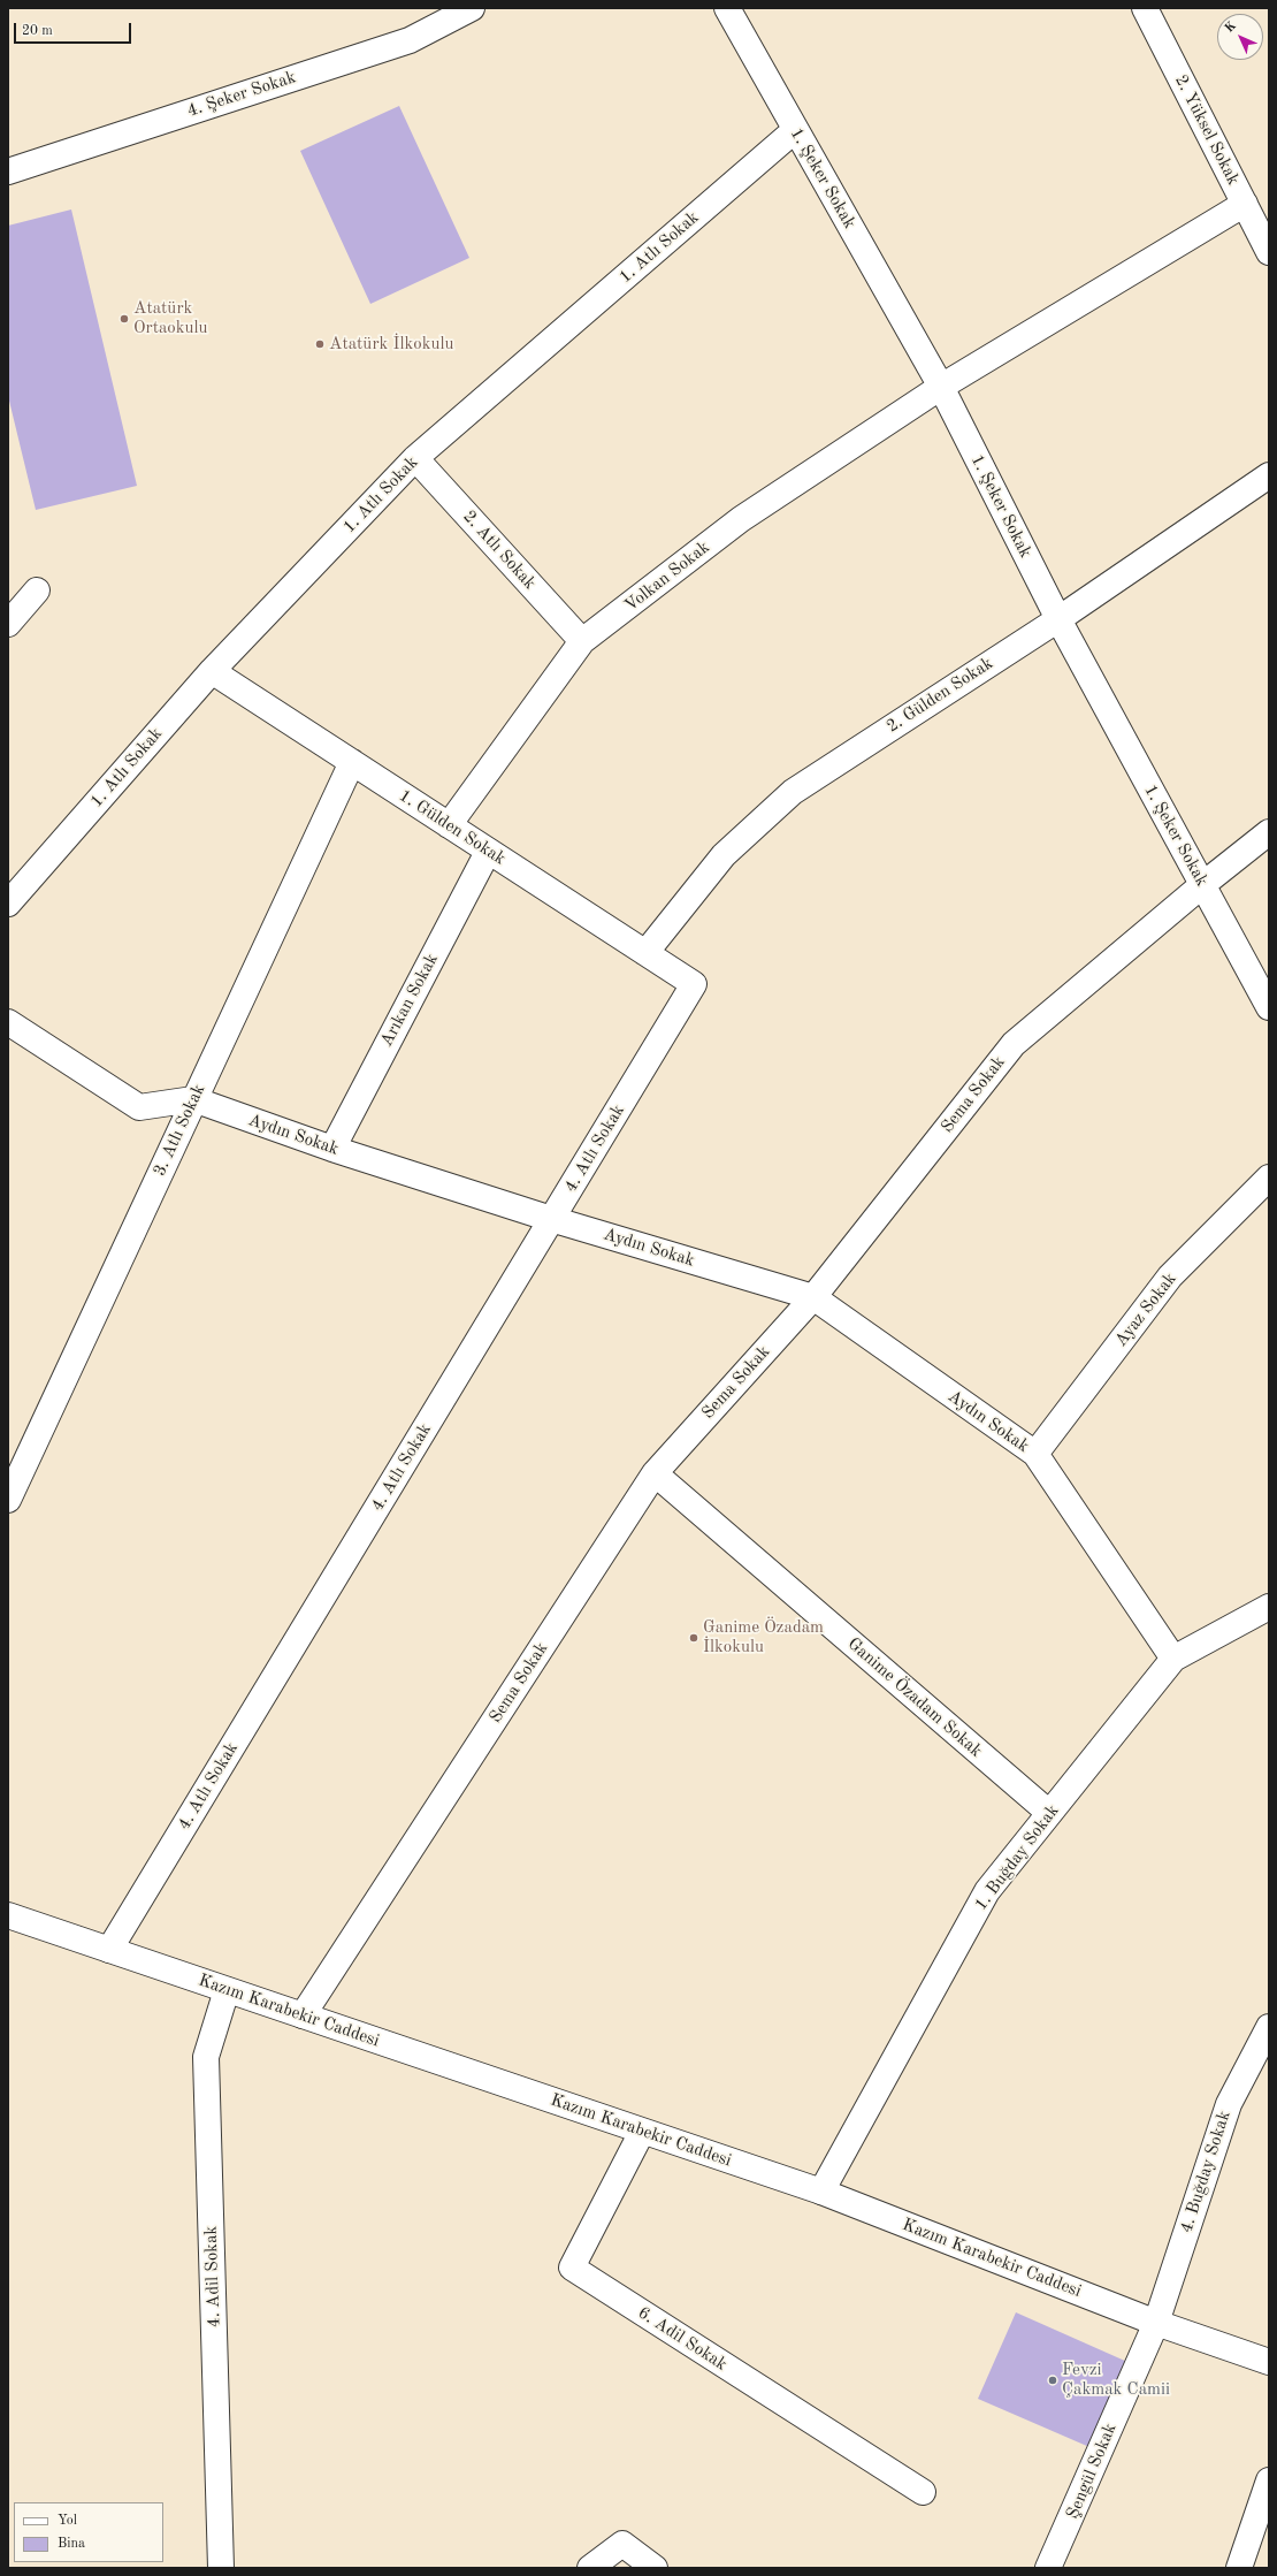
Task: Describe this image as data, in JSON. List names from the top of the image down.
{
  "streets": {
    "street": [
      "4. Şeker Sokak",
      "2. Yüksel Sokak",
      "1. Şeker Sokak",
      "1. Atlı Sokak",
      "2. Atlı Sokak",
      "Volkan Sokak",
      "2. Gülden Sokak",
      "1. Gülden Sokak",
      "Arıkan Sokak",
      "Sema Sokak",
      "3. Atlı Sokak",
      "Aydın Sokak",
      "4. Atlı Sokak",
      "Ayaz Sokak",
      "Ganime Özadam Sokak",
      "1. Buğday Sokak",
      "Kazım Karabekir Caddesi",
      "4. Buğday Sokak",
      "4. Adil Sokak",
      "6. Adil Sokak",
      "Şengül Sokak"
    ]
  },
  "crossings": [
    ["2. Yüksel Sokak", "Volkan Sokak"],
    ["1. Şeker Sokak", "1. Atlı Sokak"],
    ["1. Şeker Sokak", "Volkan Sokak"],
    ["1. Şeker Sokak", "2. Gülden Sokak"],
    ["1. Şeker Sokak", "Sema Sokak"],
    ["1. Atlı Sokak", "2. Atlı Sokak"],
    ["1. Atlı Sokak", "1. Gülden Sokak"],
    ["2. Atlı Sokak", "Volkan Sokak"],
    ["Volkan Sokak", "1. Gülden Sokak"],
    ["2. Gülden Sokak", "1. Gülden Sokak"],
    ["1. Gülden Sokak", "Arıkan Sokak"],
    ["1. Gülden Sokak", "3. Atlı Sokak"],
    ["1. Gülden Sokak", "4. Atlı Sokak"],
    ["Arıkan Sokak", "Aydın Sokak"],
    ["Sema Sokak", "Aydın Sokak"],
    ["Sema Sokak", "Ganime Özadam Sokak"],
    ["Sema Sokak", "Kazım Karabekir Caddesi"],
    ["3. Atlı Sokak", "Aydın Sokak"],
    ["Aydın Sokak", "4. Atlı Sokak"],
    ["Aydın Sokak", "Ayaz Sokak"],
    ["Aydın Sokak", "1. Buğday Sokak"],
    ["4. Atlı Sokak", "Kazım Karabekir Caddesi"],
    ["Ganime Özadam Sokak", "1. Buğday Sokak"],
    ["1. Buğday Sokak", "Kazım Karabekir Caddesi"],
    ["Kazım Karabekir Caddesi", "4. Buğday Sokak"],
    ["Kazım Karabekir Caddesi", "4. Adil Sokak"],
    ["Kazım Karabekir Caddesi", "6. Adil Sokak"],
    ["Kazım Karabekir Caddesi", "Şengül Sokak"],
    ["4. Buğday Sokak", "Şengül Sokak"]
  ],
  "places": [
    "Atatürk Ortaokulu",
    "Atatürk İlkokulu",
    "Ganime Özadam İlkokulu",
    "Fevzi Çakmak Camii"
  ],
  "legend": ["Yol", "Bina"],
  "scale_bar": "20 m",
  "north": "top left"
}
